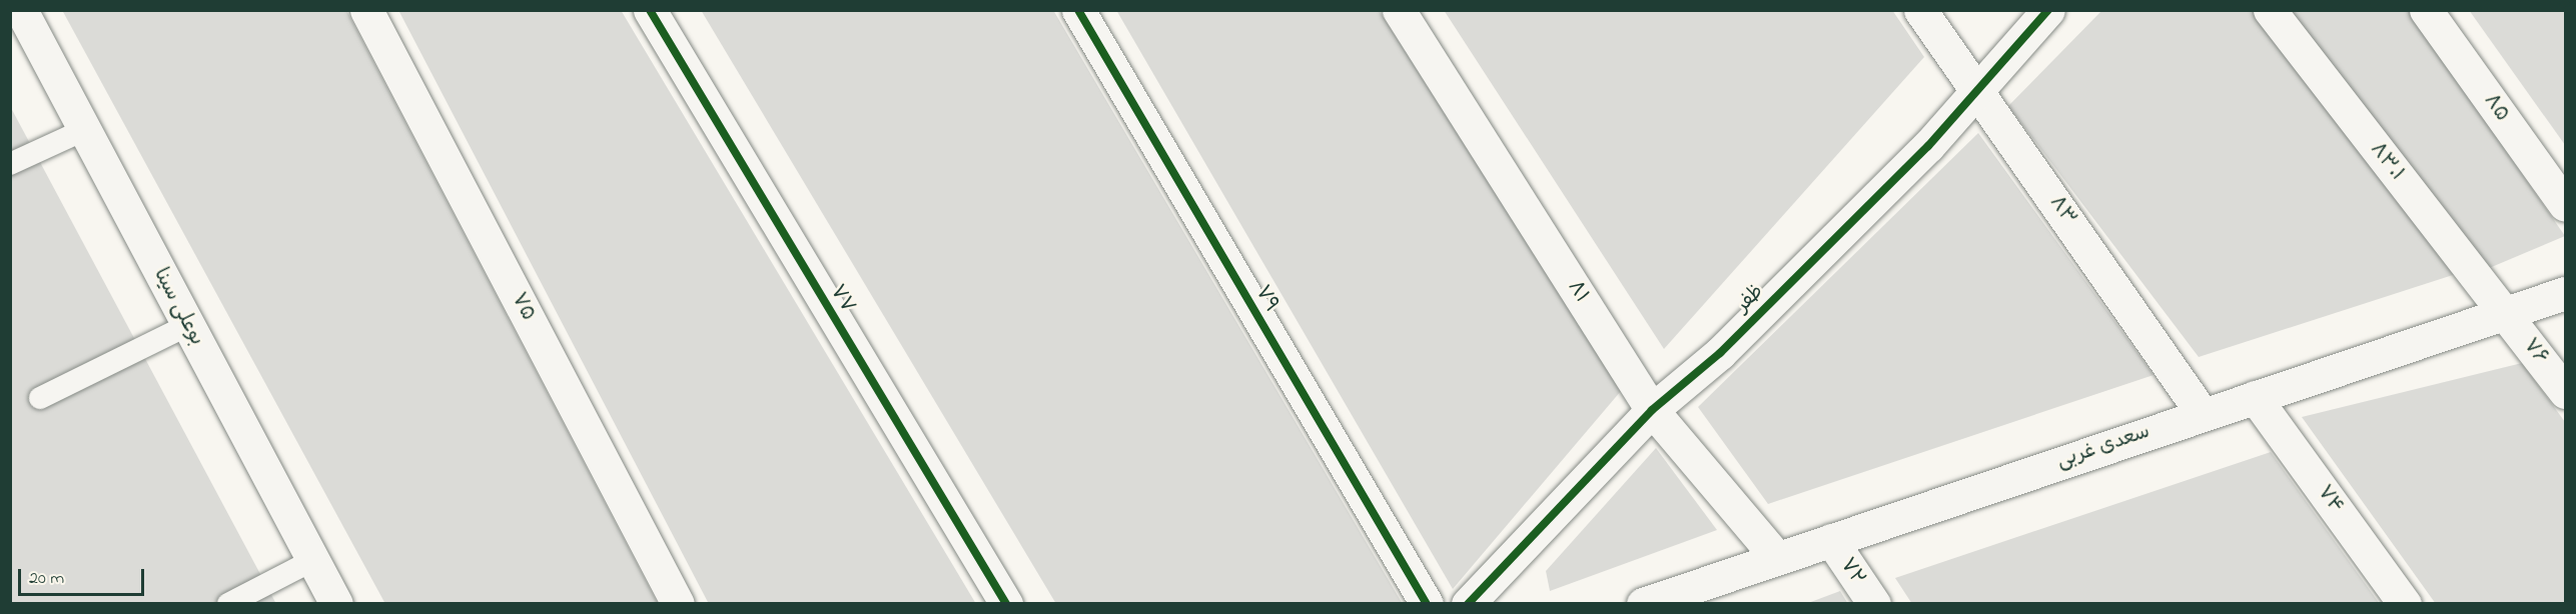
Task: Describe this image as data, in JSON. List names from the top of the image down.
{
  "streets": {
    "street": [
      "۸۵",
      "۸۳.۱",
      "۸۳",
      "۸۱",
      "۷۷",
      "۷۹",
      "ظفر",
      "بوعلی سینا",
      "۷۵",
      "۷۶",
      "سعدی غربی",
      "۷۴",
      "۷۲"
    ]
  },
  "crossings": [
    ["۸۳.۱", "۷۶"],
    ["۸۳.۱", "سعدی غربی"],
    ["۸۳", "ظفر"],
    ["۸۳", "سعدی غربی"],
    ["۸۱", "ظفر"],
    ["۸۱", "سعدی غربی"],
    ["۷۶", "سعدی غربی"],
    ["سعدی غربی", "۷۴"],
    ["سعدی غربی", "۷۲"]
  ],
  "scale_bar": "20 m"
}
